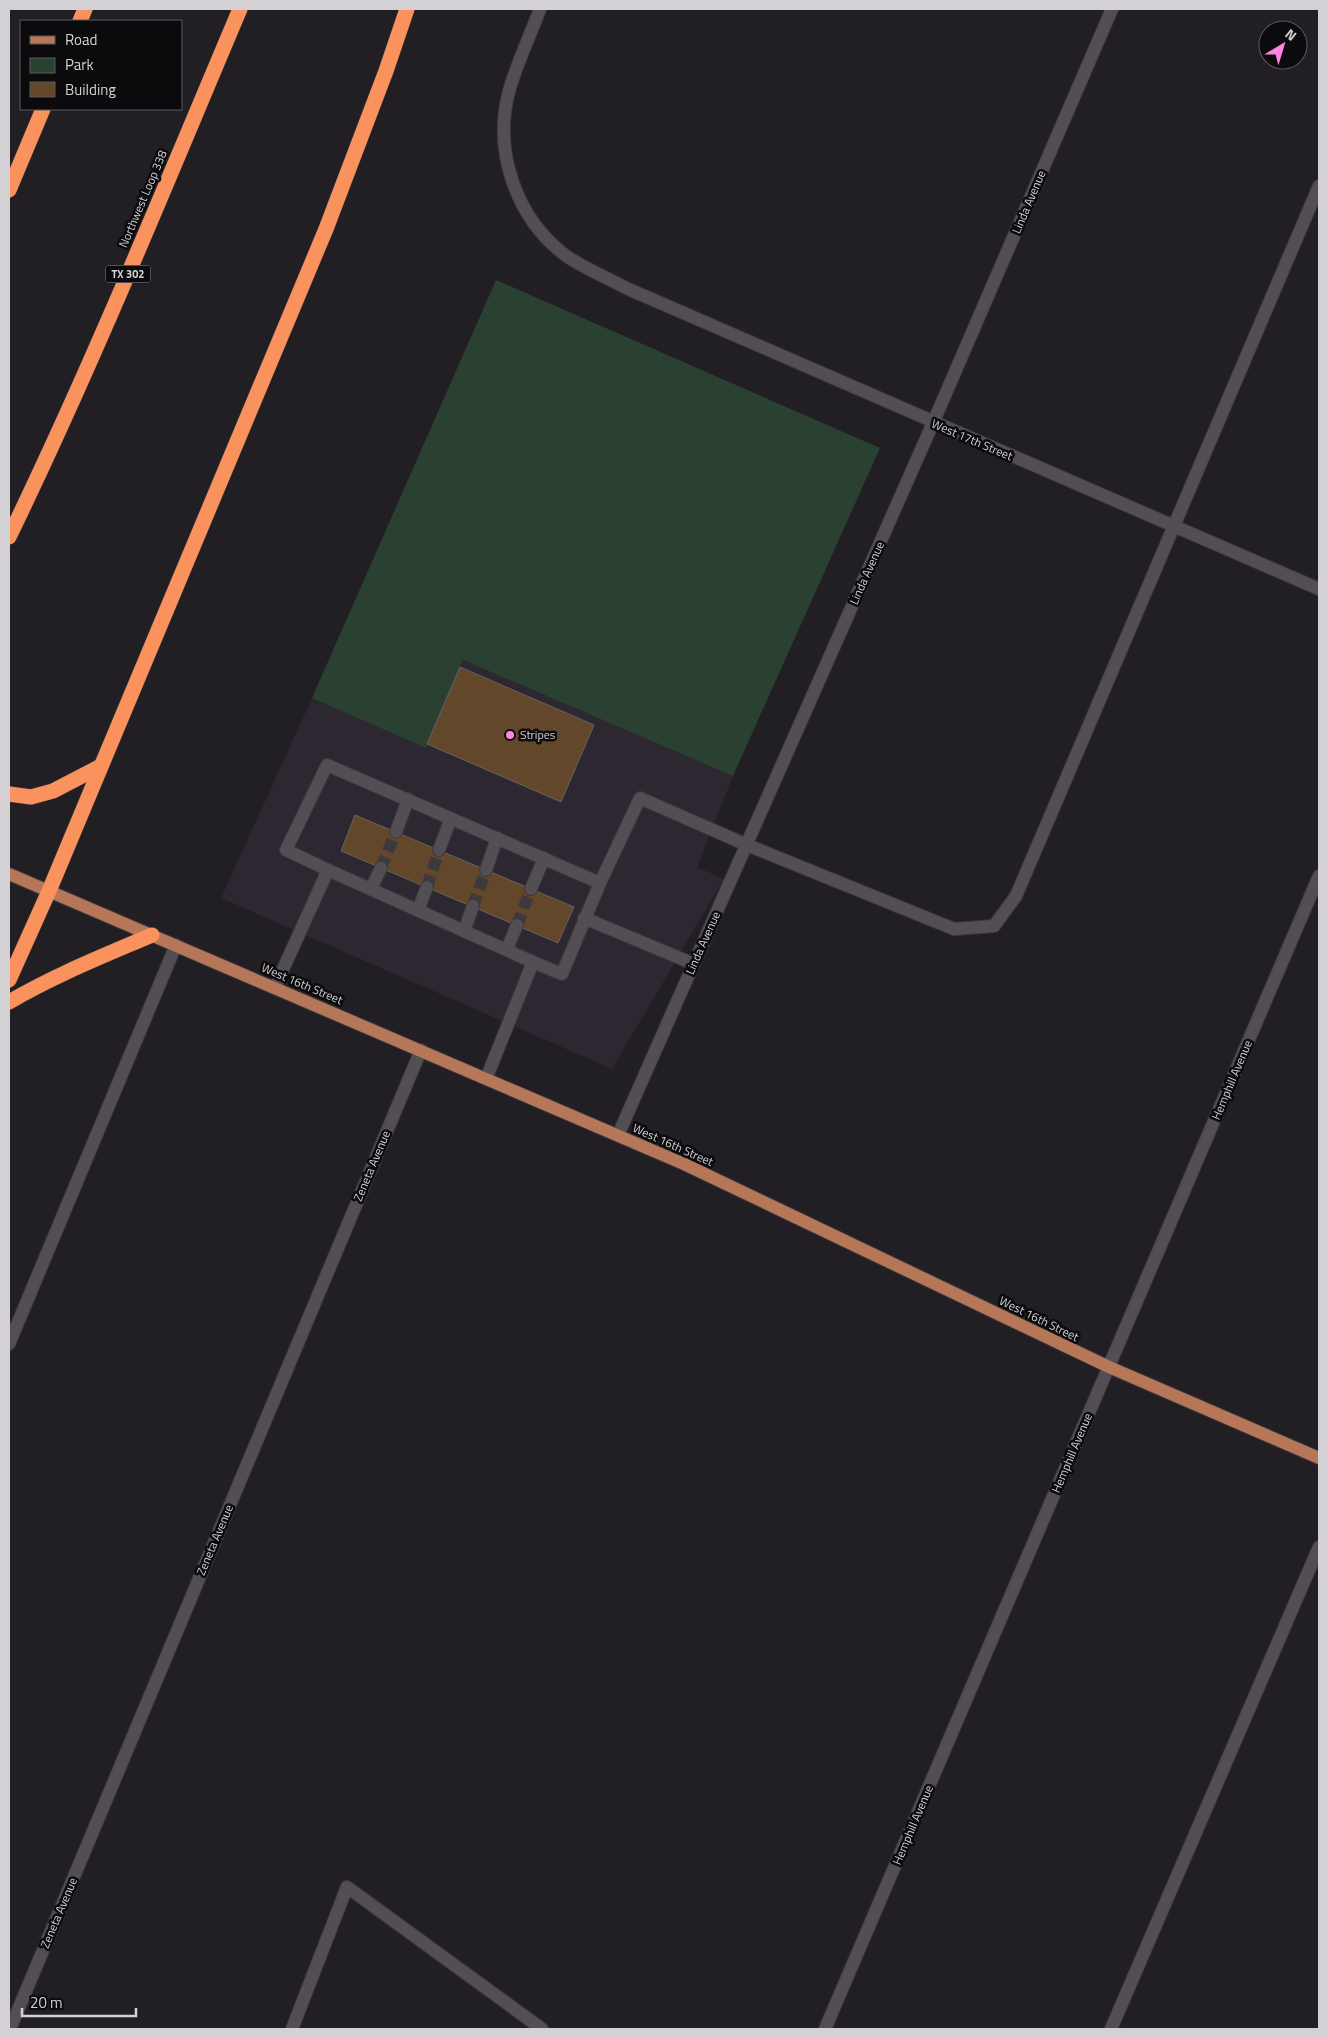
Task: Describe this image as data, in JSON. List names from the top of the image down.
{
  "streets": {
    "highway": ["Northwest Loop 338", "TX 302"],
    "main road": ["West 16th Street"],
    "street": [
      "Linda Avenue",
      "West 17th Street",
      "Hemphill Avenue",
      "Zeneta Avenue"
    ]
  },
  "crossings": [
    ["Linda Avenue", "West 17th Street"],
    ["Linda Avenue", "West 16th Street"],
    ["West 16th Street", "Hemphill Avenue"],
    ["West 16th Street", "Zeneta Avenue"]
  ],
  "places": ["Stripes"],
  "legend": ["Road", "Park", "Building"],
  "scale_bar": "20 m",
  "north": "top right"
}
